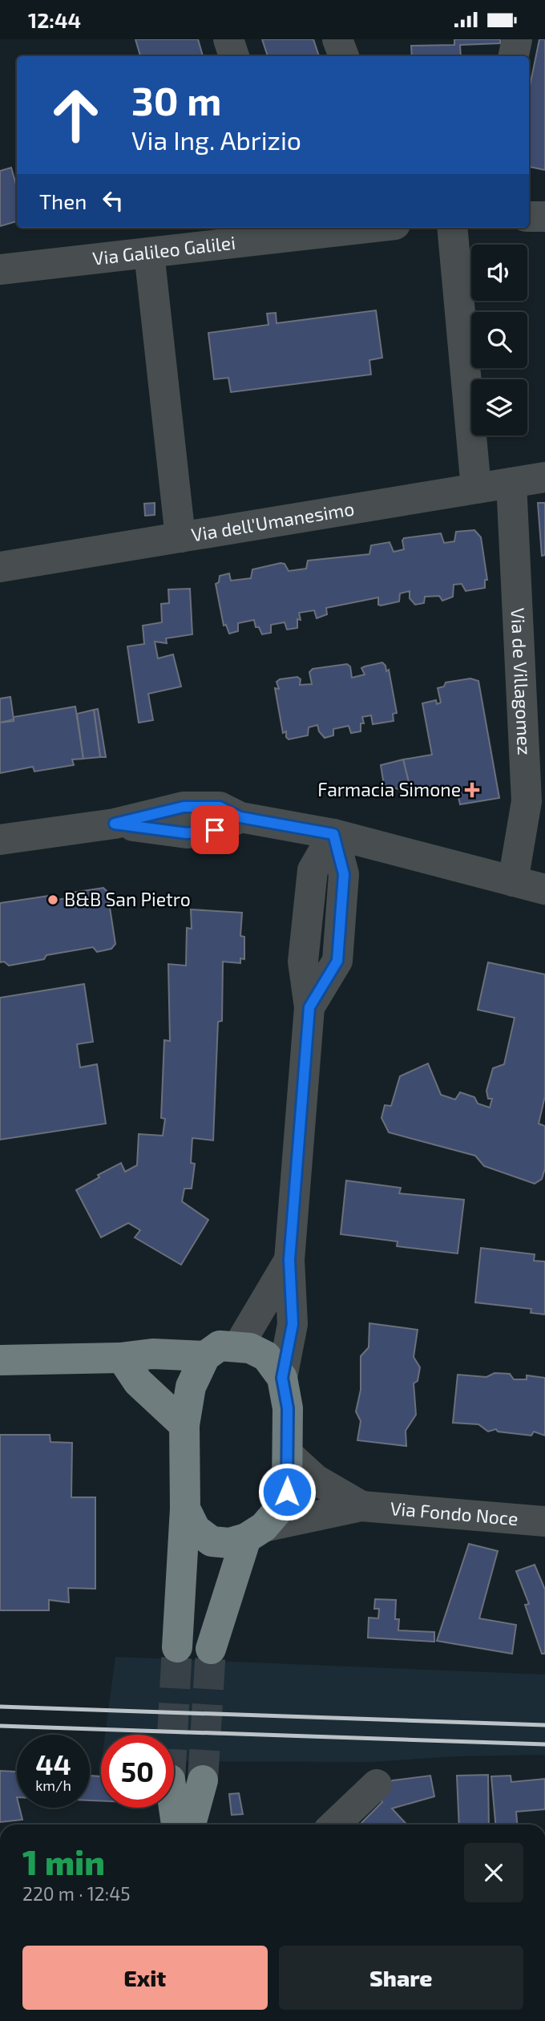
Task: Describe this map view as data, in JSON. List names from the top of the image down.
{
  "streets": {
    "street": [
      "Via Galileo Galilei",
      "Via dell'Umanesimo",
      "Via de Villagomez",
      "Via Fondo Noce"
    ]
  },
  "crossings": [
    ["Via dell'Umanesimo", "Via de Villagomez"]
  ],
  "places": {
    "health": ["Farmacia Simone"],
    "other": ["B&B San Pietro"]
  },
  "page": {
    "status": "12:44",
    "turn": ["30 m", "Via Ing. Abrizio"],
    "then": "Then",
    "speed": "44 km/h",
    "limit": "50",
    "heading": ["1 min", "220 m · 12:45"],
    "buttons": ["Exit", "Share"]
  }
}
